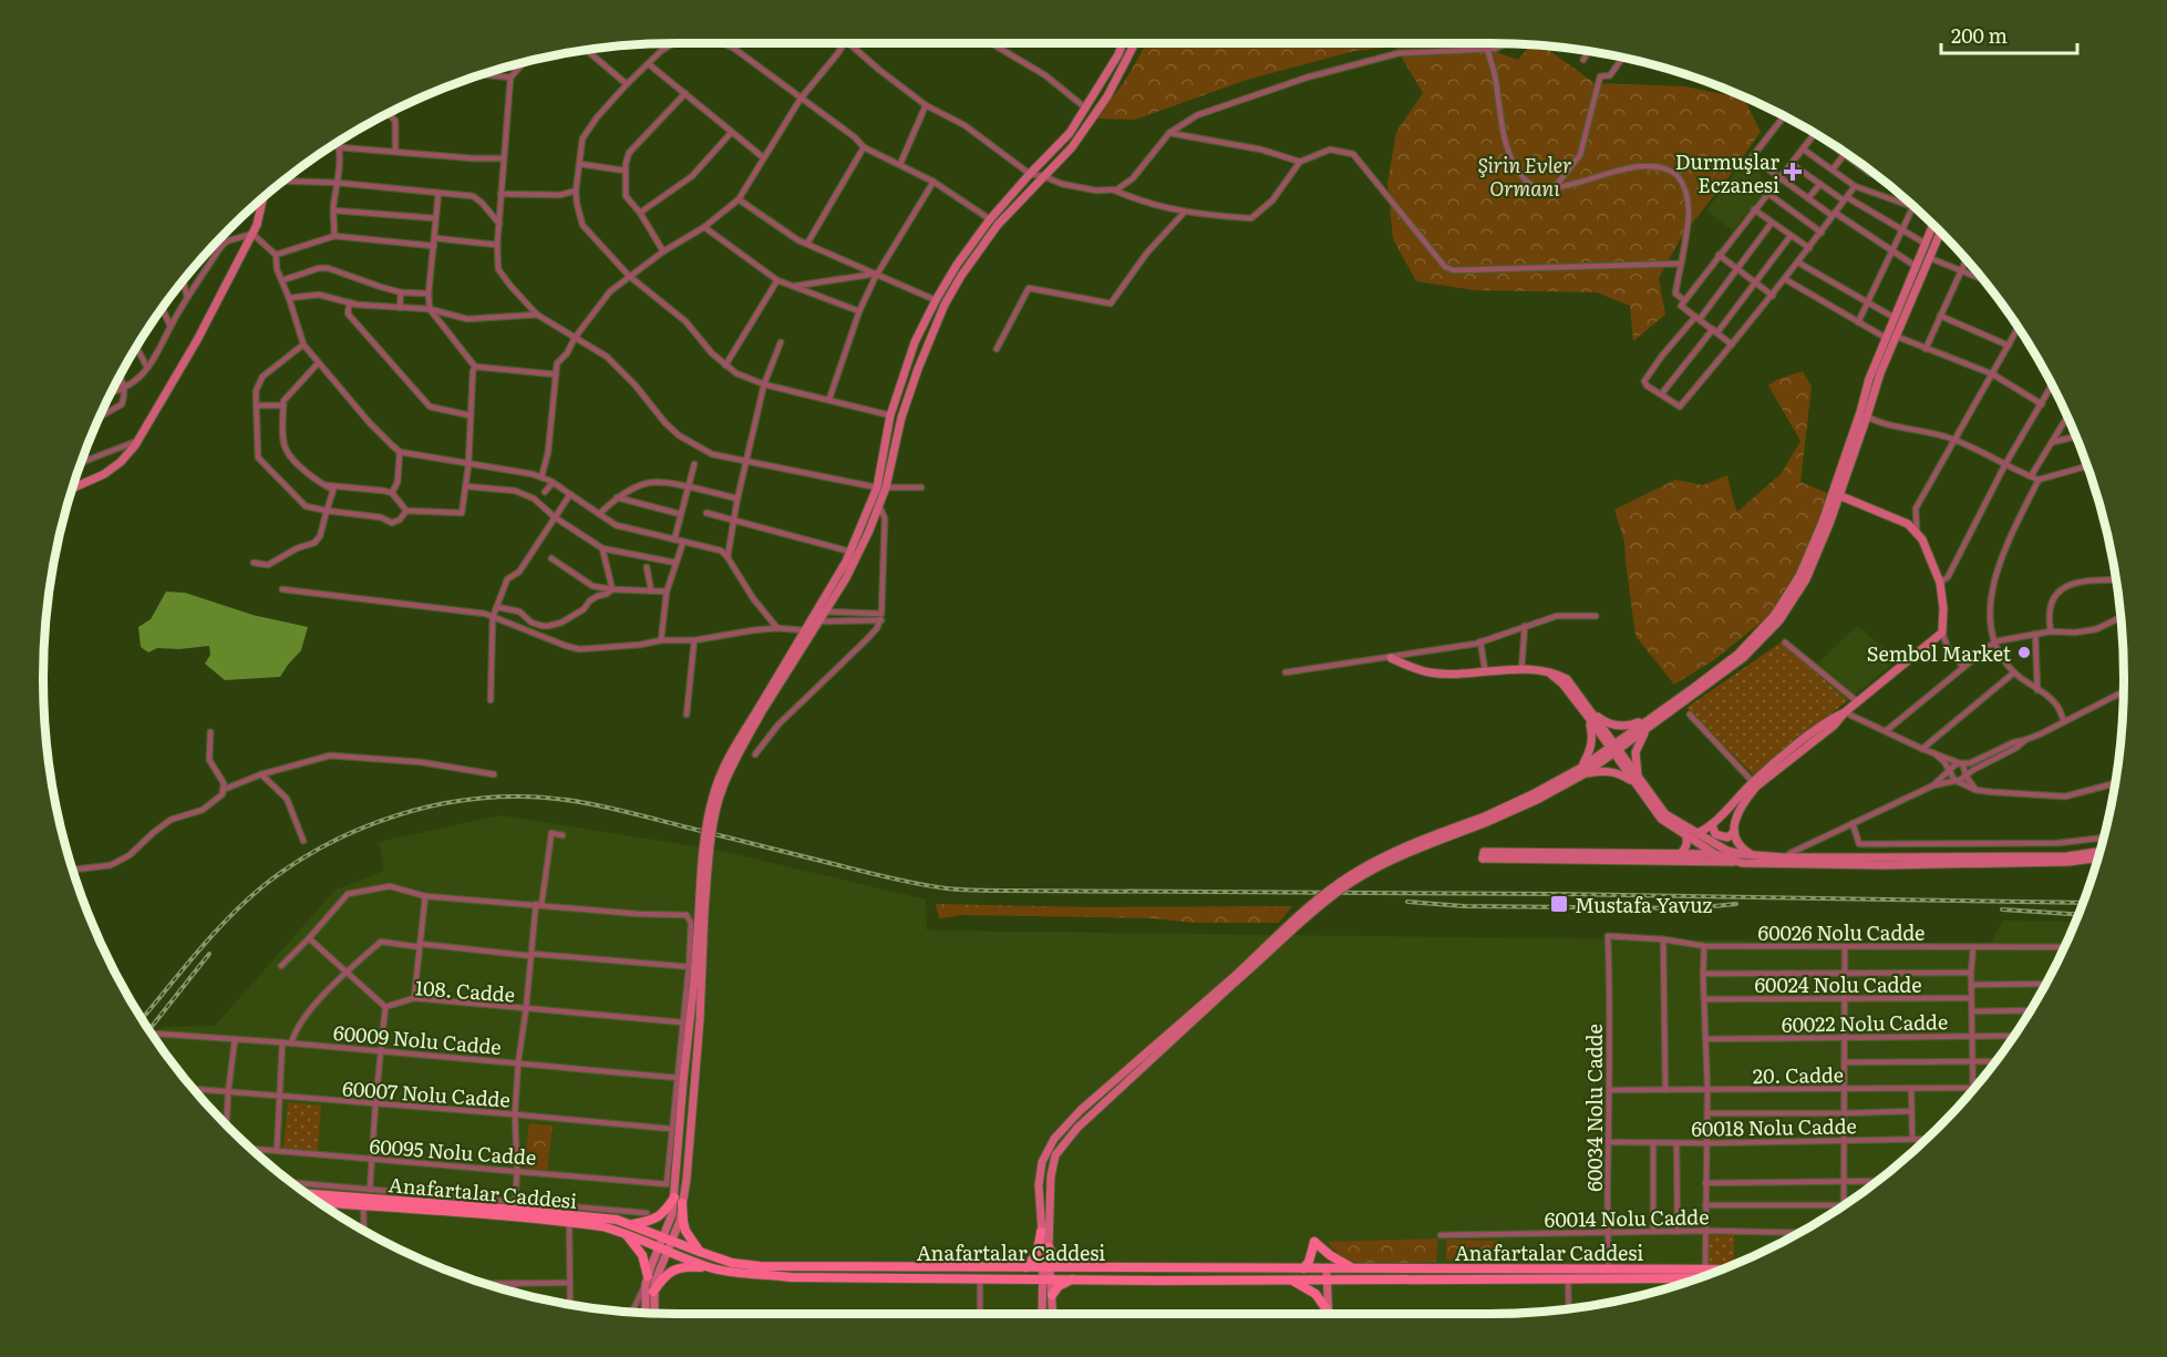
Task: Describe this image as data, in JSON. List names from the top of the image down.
{
  "streets": {
    "main road": ["Anafartalar Caddesi"],
    "street": [
      "60026 Nolu Cadde",
      "60024 Nolu Cadde",
      "108. Cadde",
      "60022 Nolu Cadde",
      "60009 Nolu Cadde",
      "20. Cadde",
      "60007 Nolu Cadde",
      "60034 Nolu Cadde",
      "60018 Nolu Cadde",
      "60095 Nolu Cadde",
      "60014 Nolu Cadde"
    ]
  },
  "crossings": [
    ["60026 Nolu Cadde", "60034 Nolu Cadde"],
    ["20. Cadde", "60034 Nolu Cadde"],
    ["60007 Nolu Cadde", "60095 Nolu Cadde"],
    ["60034 Nolu Cadde", "60018 Nolu Cadde"],
    ["60034 Nolu Cadde", "Anafartalar Caddesi"],
    ["60034 Nolu Cadde", "60014 Nolu Cadde"]
  ],
  "parks": ["Şirin Evler Ormanı"],
  "places": {
    "health": ["Durmuşlar Eczanesi"],
    "other": ["Sembol Market"],
    "transit": ["Mustafa Yavuz"]
  },
  "scale_bar": "200 m"
}
